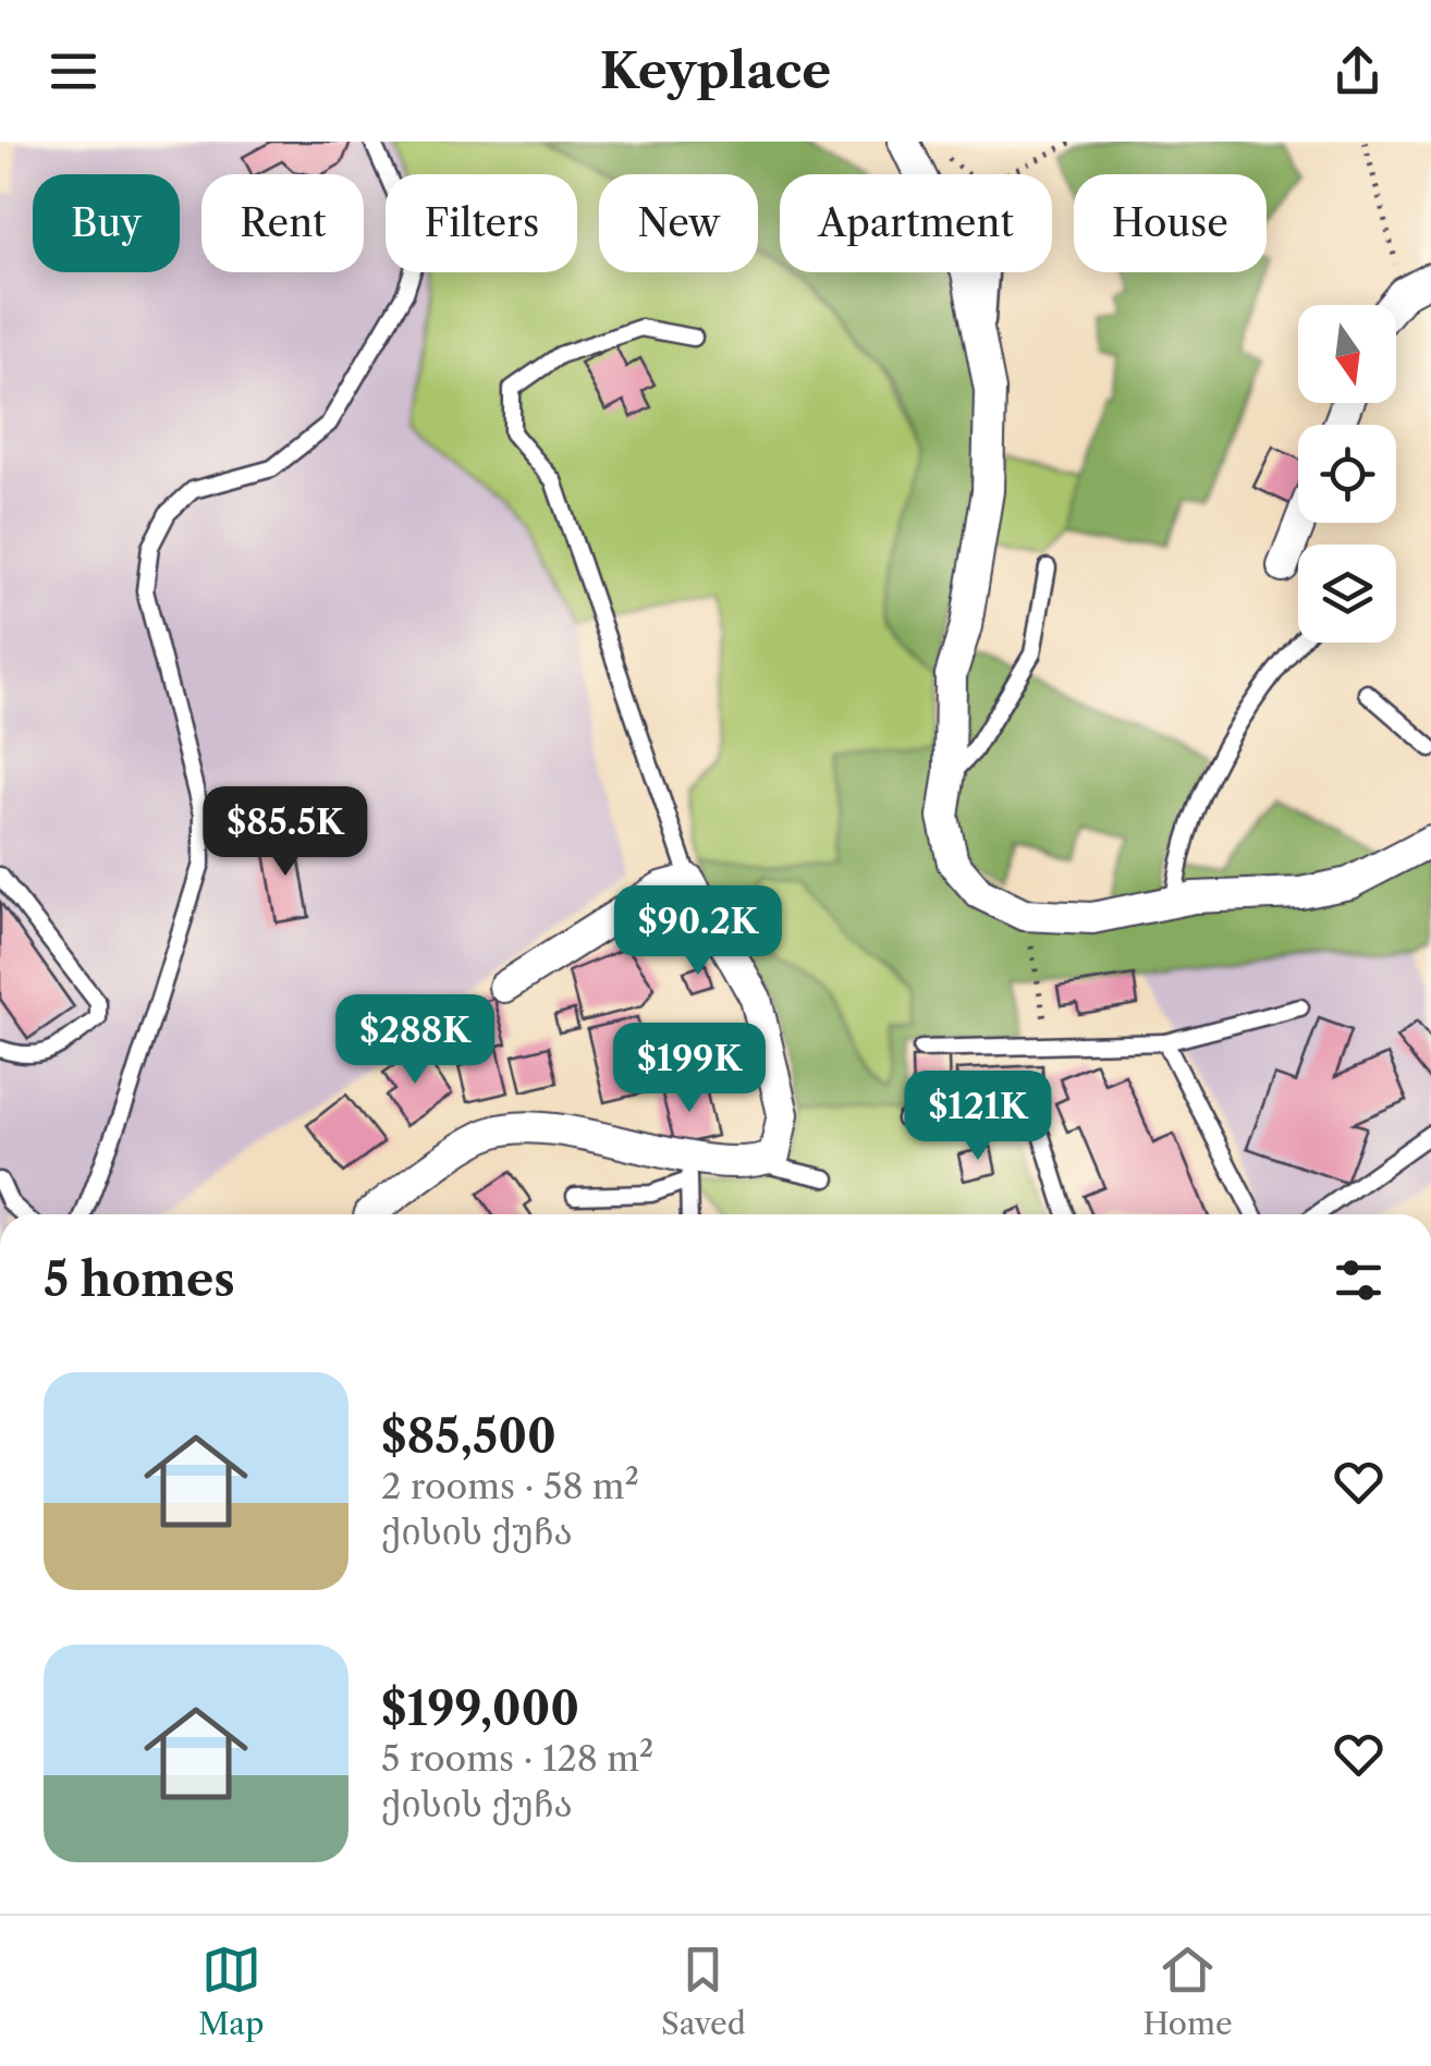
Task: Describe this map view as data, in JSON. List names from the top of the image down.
{
  "north": "bottom",
  "page": {
    "header": "Keyplace",
    "chip": [
      "Buy",
      "Rent",
      "Filters",
      "New",
      "Apartment",
      "House"
    ],
    "price": [
      "$85.5K",
      "$90.2K",
      "$288K",
      "$199K",
      "$121K"
    ],
    "heading": "5 homes",
    "list": [
      {
        "name": "$85,500",
        "note": "2 rooms · 58 m² · ქისის ქუჩა"
      },
      {
        "name": "$199,000",
        "note": "5 rooms · 128 m² · ქისის ქუჩა"
      }
    ],
    "tabs": ["Map", "Saved", "Home"]
  }
}
